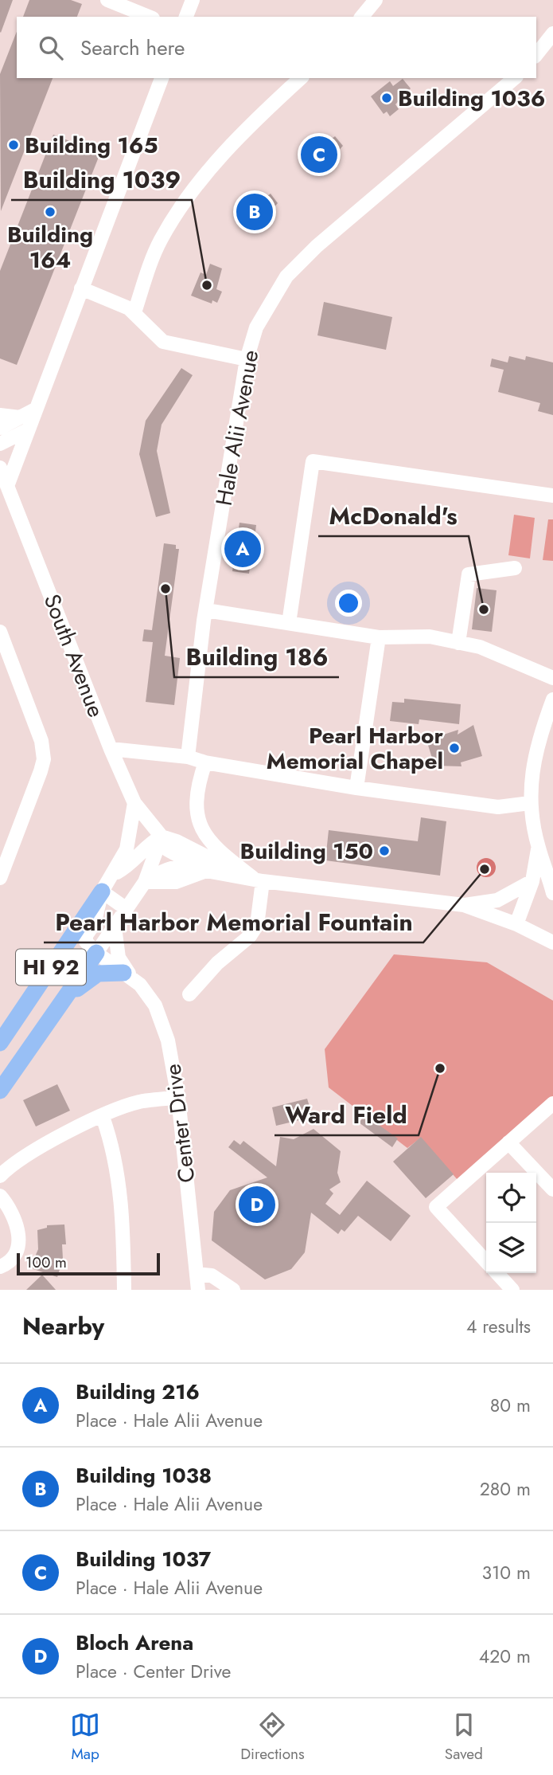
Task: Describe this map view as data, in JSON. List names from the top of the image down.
{
  "streets": {
    "main road": ["HI 92"],
    "street": ["Hale Alii Avenue", "South Avenue", "Center Drive"]
  },
  "places": [
    "Building 1036",
    "Building 165",
    "Building 164",
    "Building 1039",
    "Building 186",
    "McDonald's",
    "Pearl Harbor Memorial Chapel",
    "Building 150",
    "Pearl Harbor Memorial Fountain",
    "Ward Field"
  ],
  "scale_bar": "100 m",
  "page": {
    "search": "Search here",
    "pins": [
      "C",
      "B",
      "A",
      "D"
    ],
    "scale": "100 m",
    "heading": ["Nearby", "4 results"],
    "list": [
      {
        "mark": "A",
        "name": "Building 216",
        "note": "Place · Hale Alii Avenue",
        "value": "80 m"
      },
      {
        "mark": "B",
        "name": "Building 1038",
        "note": "Place · Hale Alii Avenue",
        "value": "280 m"
      },
      {
        "mark": "C",
        "name": "Building 1037",
        "note": "Place · Hale Alii Avenue",
        "value": "310 m"
      },
      {
        "mark": "D",
        "name": "Bloch Arena",
        "note": "Place · Center Drive",
        "value": "420 m"
      }
    ],
    "nav": ["Map", "Directions", "Saved"]
  }
}
